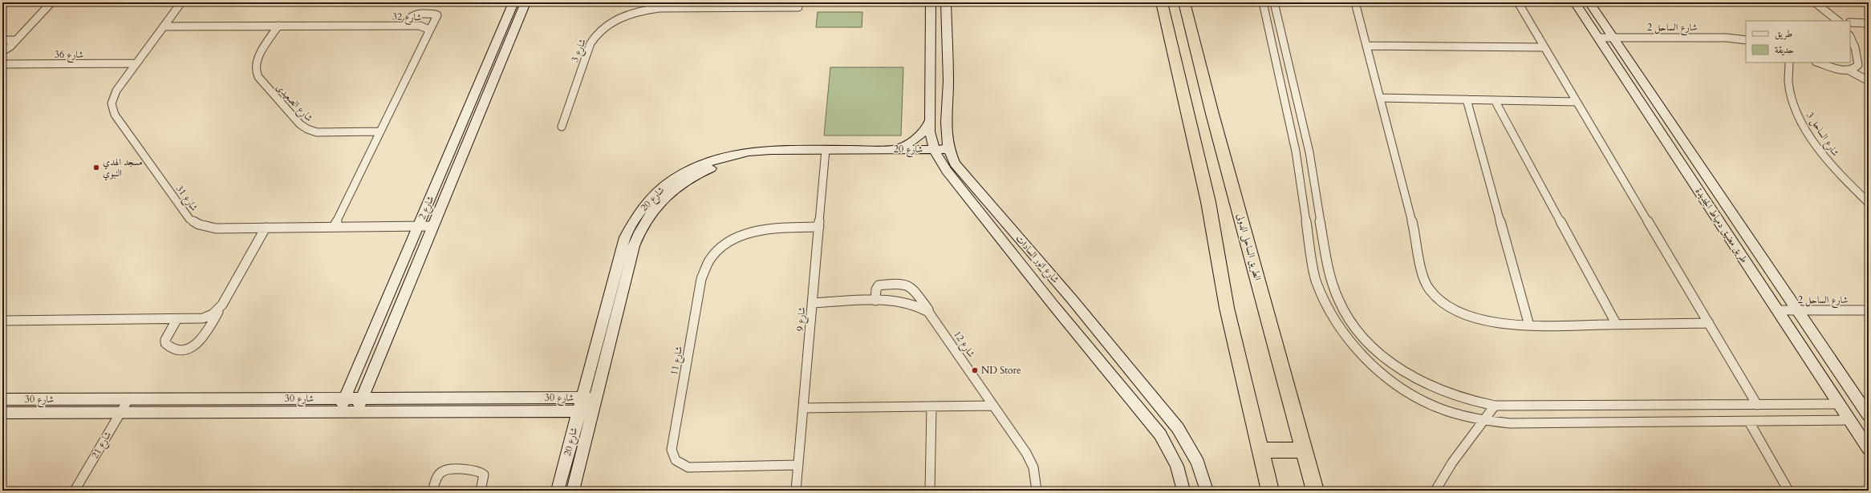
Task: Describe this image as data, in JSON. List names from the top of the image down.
{
  "streets": {
    "highway": ["الطريق الساحلى الدولى"],
    "street": [
      "شارع 32",
      "شارع الساحل 2",
      "شارع 3",
      "شارع 36",
      "شارع الصعيدى",
      "شارع الساحل 3",
      "شارع 20",
      "شارع 31",
      "شارع 2",
      "طريق مضيق دمياط الجديدة",
      "شارع انور السادات",
      "شارع 9",
      "شارع 12",
      "شارع 11",
      "شارع 30",
      "شارع 21"
    ]
  },
  "crossings": [
    ["شارع 32", "شارع الصعيدى"],
    ["شارع 32", "شارع 31"],
    ["شارع الساحل 2", "طريق مضيق دمياط الجديدة"],
    ["شارع 36", "شارع 31"],
    ["شارع 20", "شارع انور السادات"],
    ["شارع 20", "شارع 9"],
    ["شارع 20", "شارع 30"],
    ["شارع 31", "شارع 2"],
    ["شارع 2", "شارع 30"],
    ["شارع 9", "شارع 12"],
    ["شارع 9", "شارع 11"],
    ["شارع 30", "شارع 21"]
  ],
  "places": ["مسجد الهدي النبوي", "ND Store"],
  "legend": ["طريق", "حديقة"]
}
